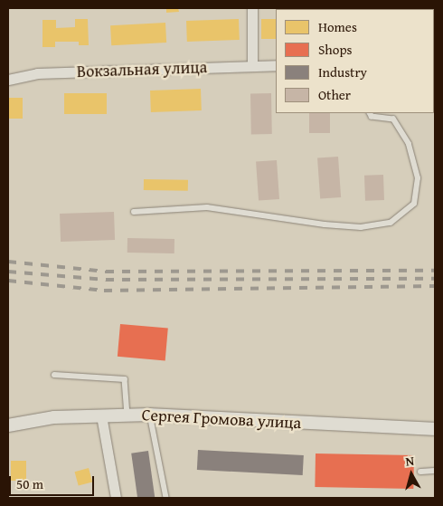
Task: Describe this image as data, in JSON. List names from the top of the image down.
{
  "streets": {
    "street": ["Вокзальная улица", "Сергея Громова улица"]
  },
  "legend": [
    "Homes",
    "Shops",
    "Industry",
    "Other"
  ],
  "scale_bar": "50 m",
  "north": "top"
}
